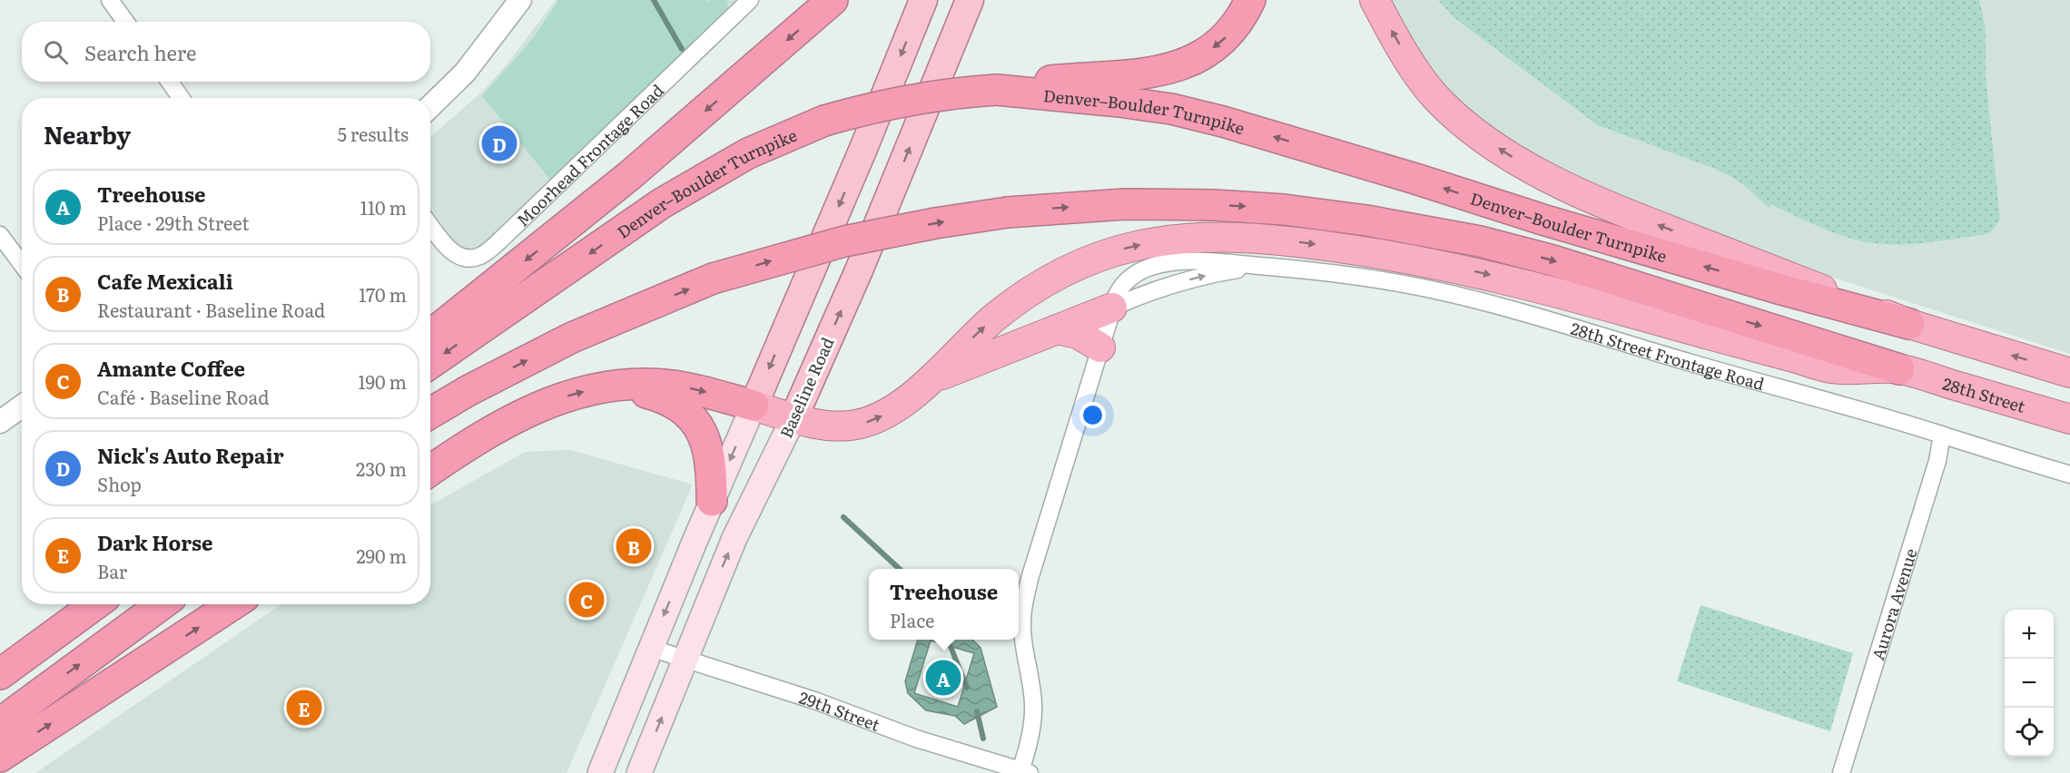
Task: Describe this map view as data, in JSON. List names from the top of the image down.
{
  "streets": {
    "highway": ["Denver–Boulder Turnpike", "28th Street"],
    "main road": ["Baseline Road"],
    "street": [
      "Moorhead Frontage Road",
      "28th Street Frontage Road",
      "Aurora Avenue",
      "29th Street"
    ]
  },
  "crossings": [
    ["28th Street Frontage Road", "Aurora Avenue"],
    ["28th Street Frontage Road", "29th Street"],
    ["Baseline Road", "29th Street"]
  ],
  "page": {
    "search": "Search here",
    "heading": ["Nearby", "5 results"],
    "pins": [
      "D",
      "B",
      "C",
      "A",
      "E"
    ],
    "list": [
      {
        "mark": "A",
        "name": "Treehouse",
        "note": "Place · 29th Street",
        "value": "110 m"
      },
      {
        "mark": "B",
        "name": "Cafe Mexicali",
        "note": "Restaurant · Baseline Road",
        "value": "170 m"
      },
      {
        "mark": "C",
        "name": "Amante Coffee",
        "note": "Café · Baseline Road",
        "value": "190 m"
      },
      {
        "mark": "D",
        "name": "Nick's Auto Repair",
        "note": "Shop",
        "value": "230 m"
      },
      {
        "mark": "E",
        "name": "Dark Horse",
        "note": "Bar",
        "value": "290 m"
      }
    ],
    "popup": ["Treehouse", "Place"],
    "map_buttons": ["+", "−"]
  }
}
